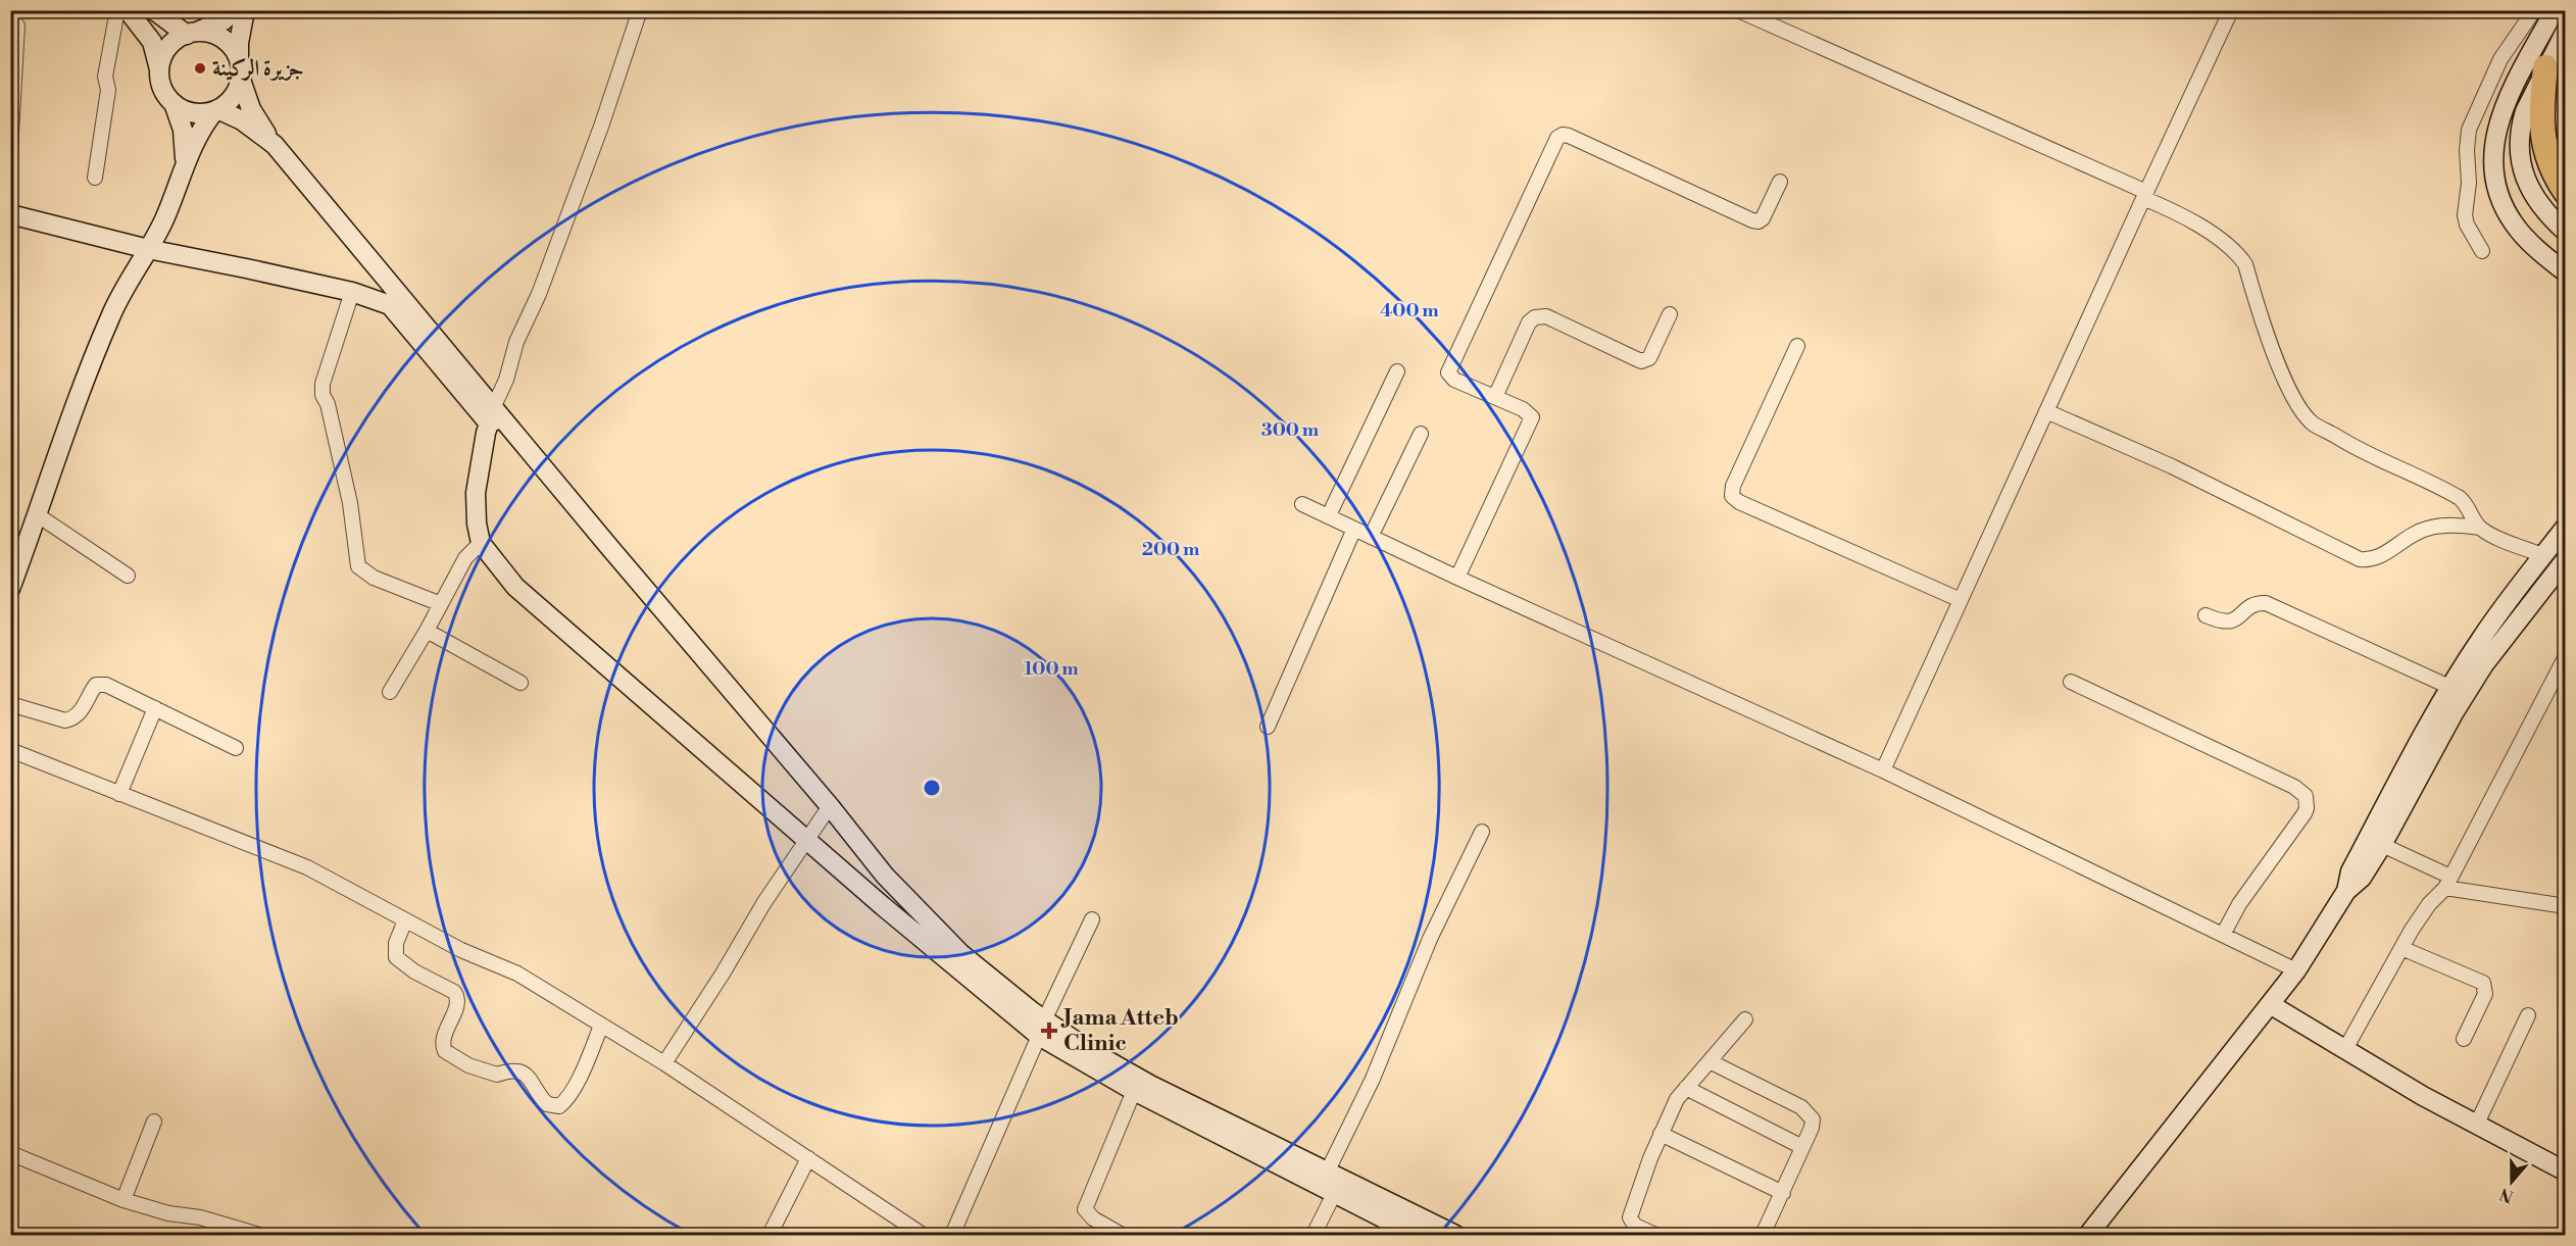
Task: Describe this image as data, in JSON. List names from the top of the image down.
{
  "places": {
    "other": ["جزيرة الركينة"],
    "health": ["Jama Atteb Clinic"]
  },
  "north": "bottom",
  "rings": [
    "400 m",
    "300 m",
    "200 m",
    "100 m"
  ]
}
